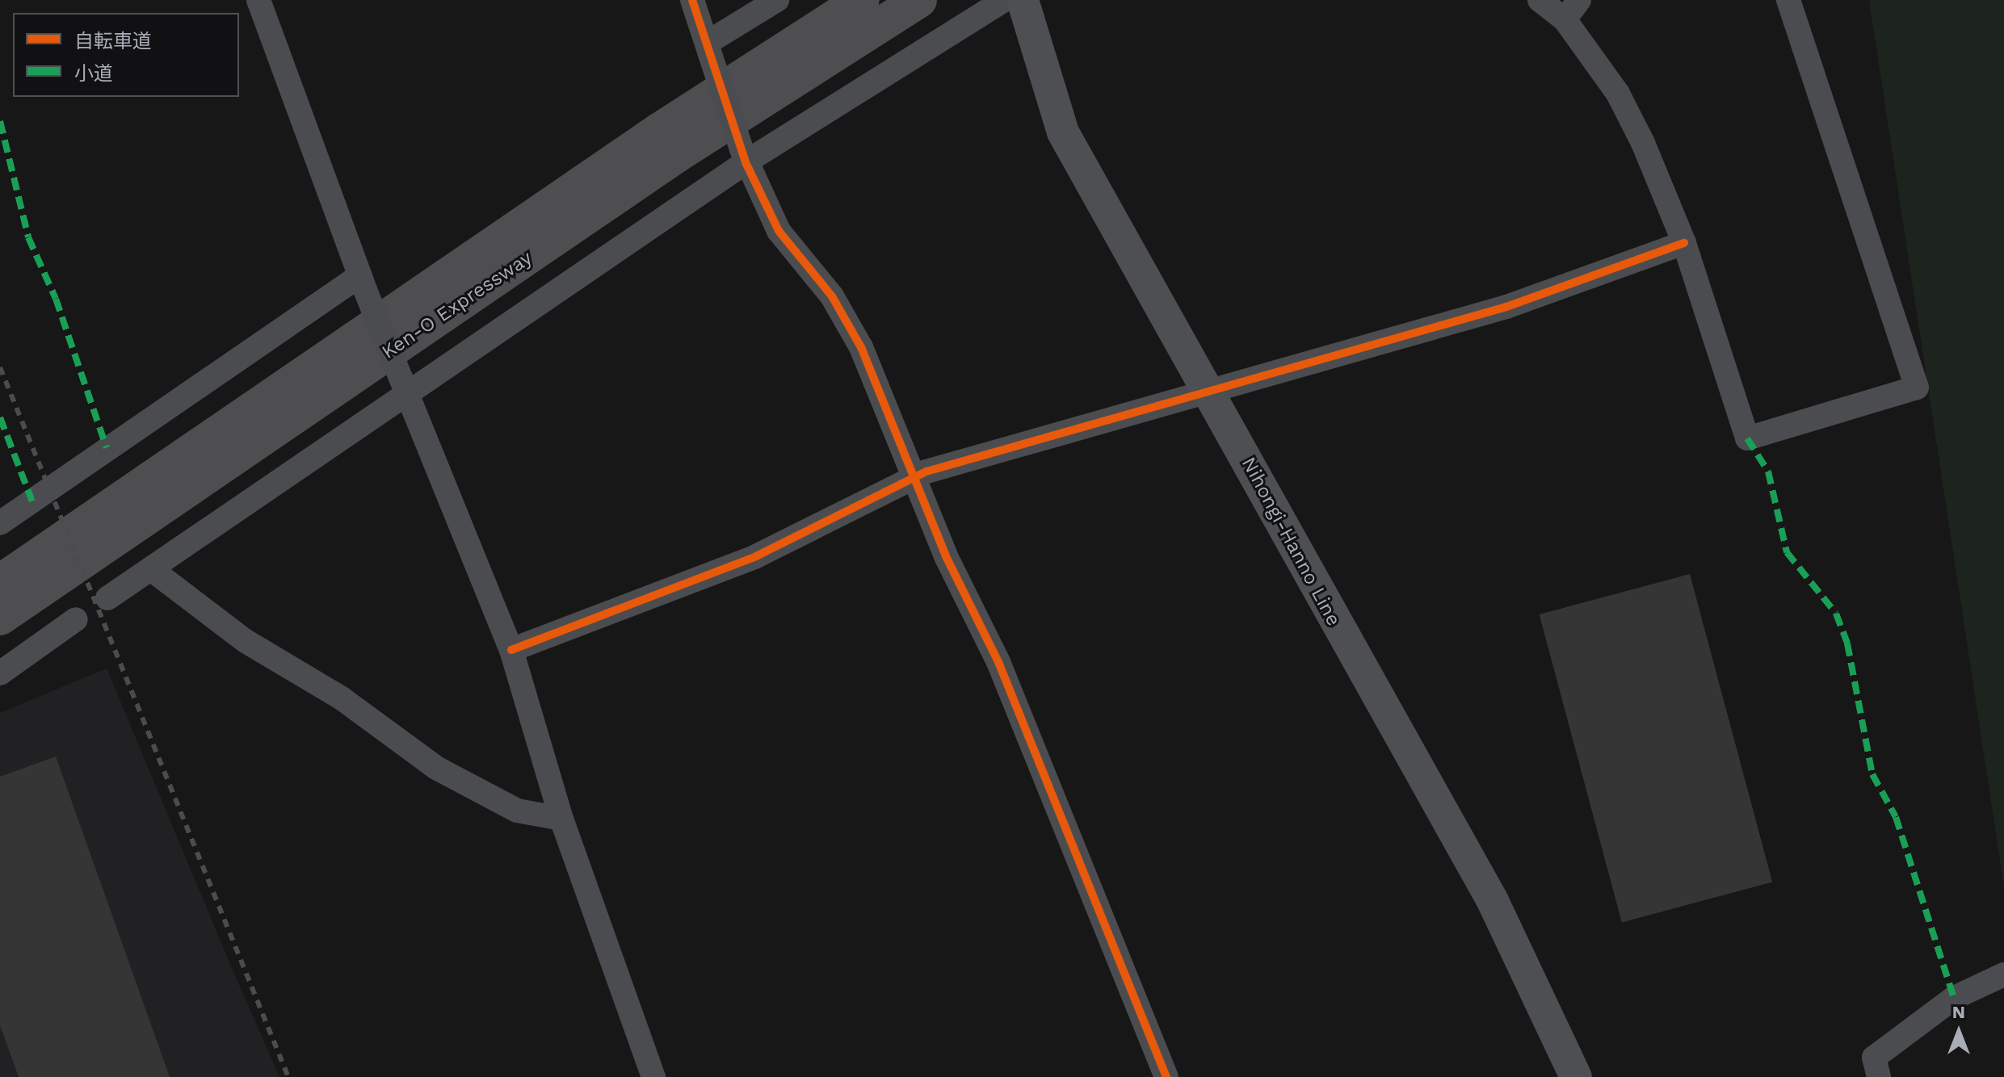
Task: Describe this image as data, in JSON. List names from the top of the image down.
{
  "streets": {
    "highway": ["Ken-O Expressway"],
    "main road": ["Nihongi-Hanno Line"]
  },
  "legend": ["自転車道", "小道"],
  "north": "top"
}
